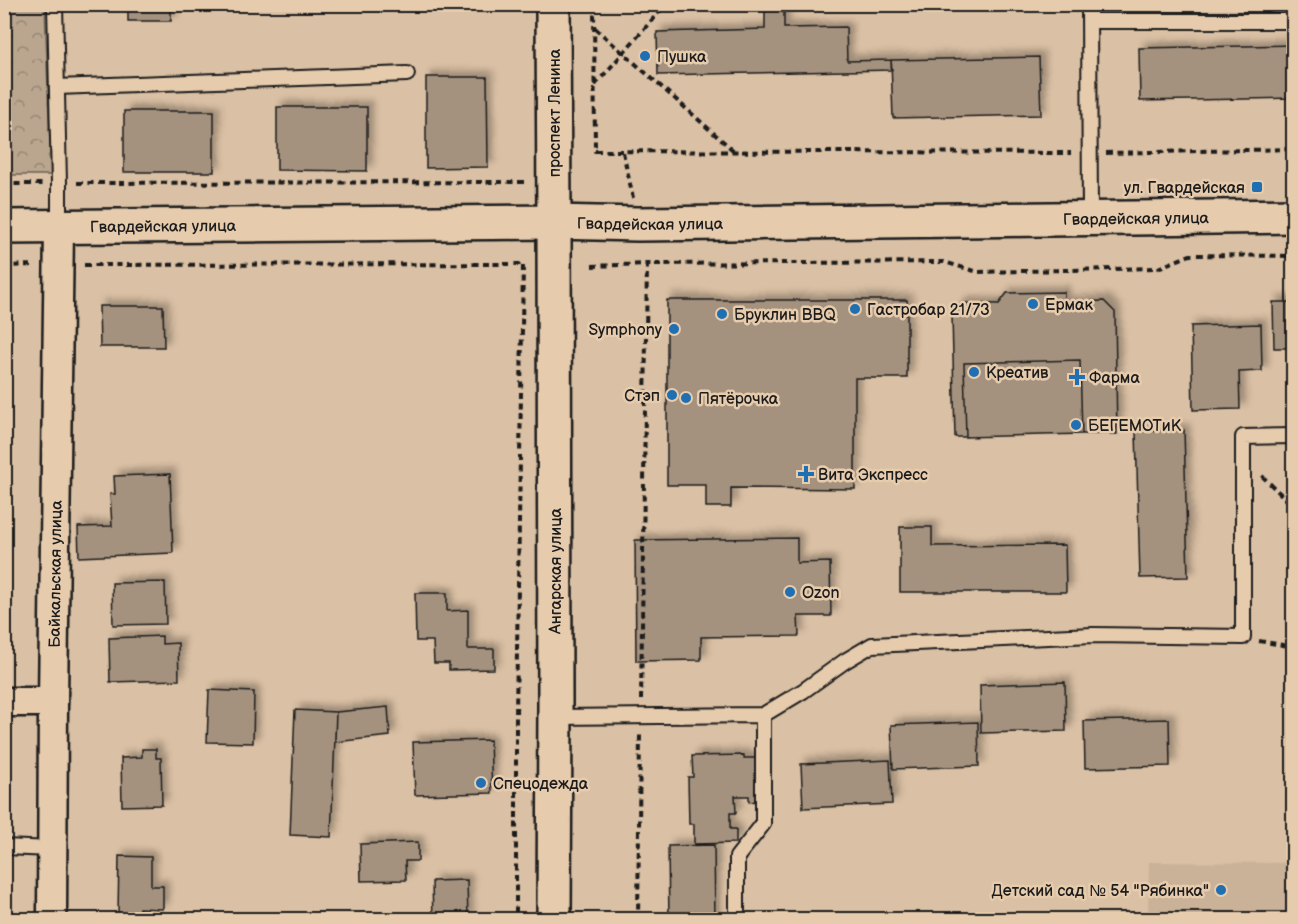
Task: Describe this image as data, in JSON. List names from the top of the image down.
{
  "streets": {
    "street": [
      "проспект Ленина",
      "Гвардейская улица",
      "Ангарская улица",
      "Байкальская улица"
    ]
  },
  "crossings": [
    ["проспект Ленина", "Гвардейская улица"],
    ["проспект Ленина", "Ангарская улица"],
    ["Гвардейская улица", "Ангарская улица"],
    ["Гвардейская улица", "Байкальская улица"]
  ],
  "places": {
    "other": [
      "Пушка",
      "Ермак",
      "Гастробар 21/73",
      "Бруклин BBQ",
      "Symphony",
      "Креатив",
      "Стэп",
      "Пятёрочка",
      "БЕГЕМОТиК",
      "Ozon",
      "Спецодежда",
      "Детский сад № 54 \"Рябинка\""
    ],
    "transit": ["ул. Гвардейская"],
    "health": ["Фарма", "Вита Экспресс"]
  }
}
